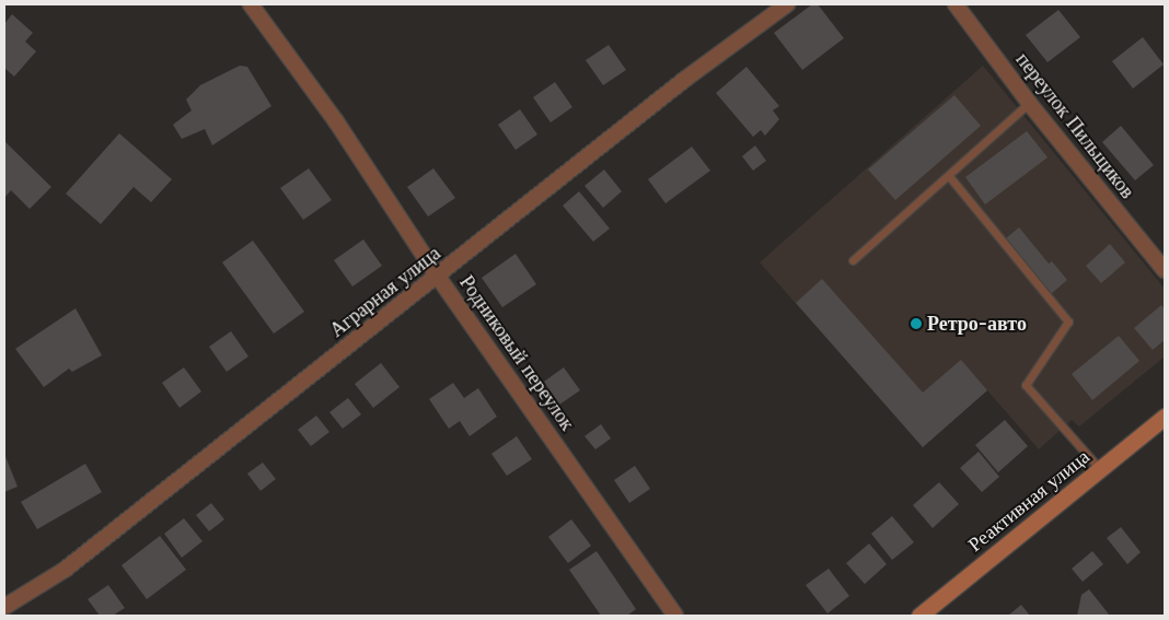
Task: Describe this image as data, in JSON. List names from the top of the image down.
{
  "streets": {
    "main road": ["Реактивная улица"],
    "street": ["переулок Пильщиков", "Аграрная улица", "Родниковый переулок"]
  },
  "crossings": [
    ["Аграрная улица", "Родниковый переулок"]
  ],
  "places": ["Ретро-авто"]
}
